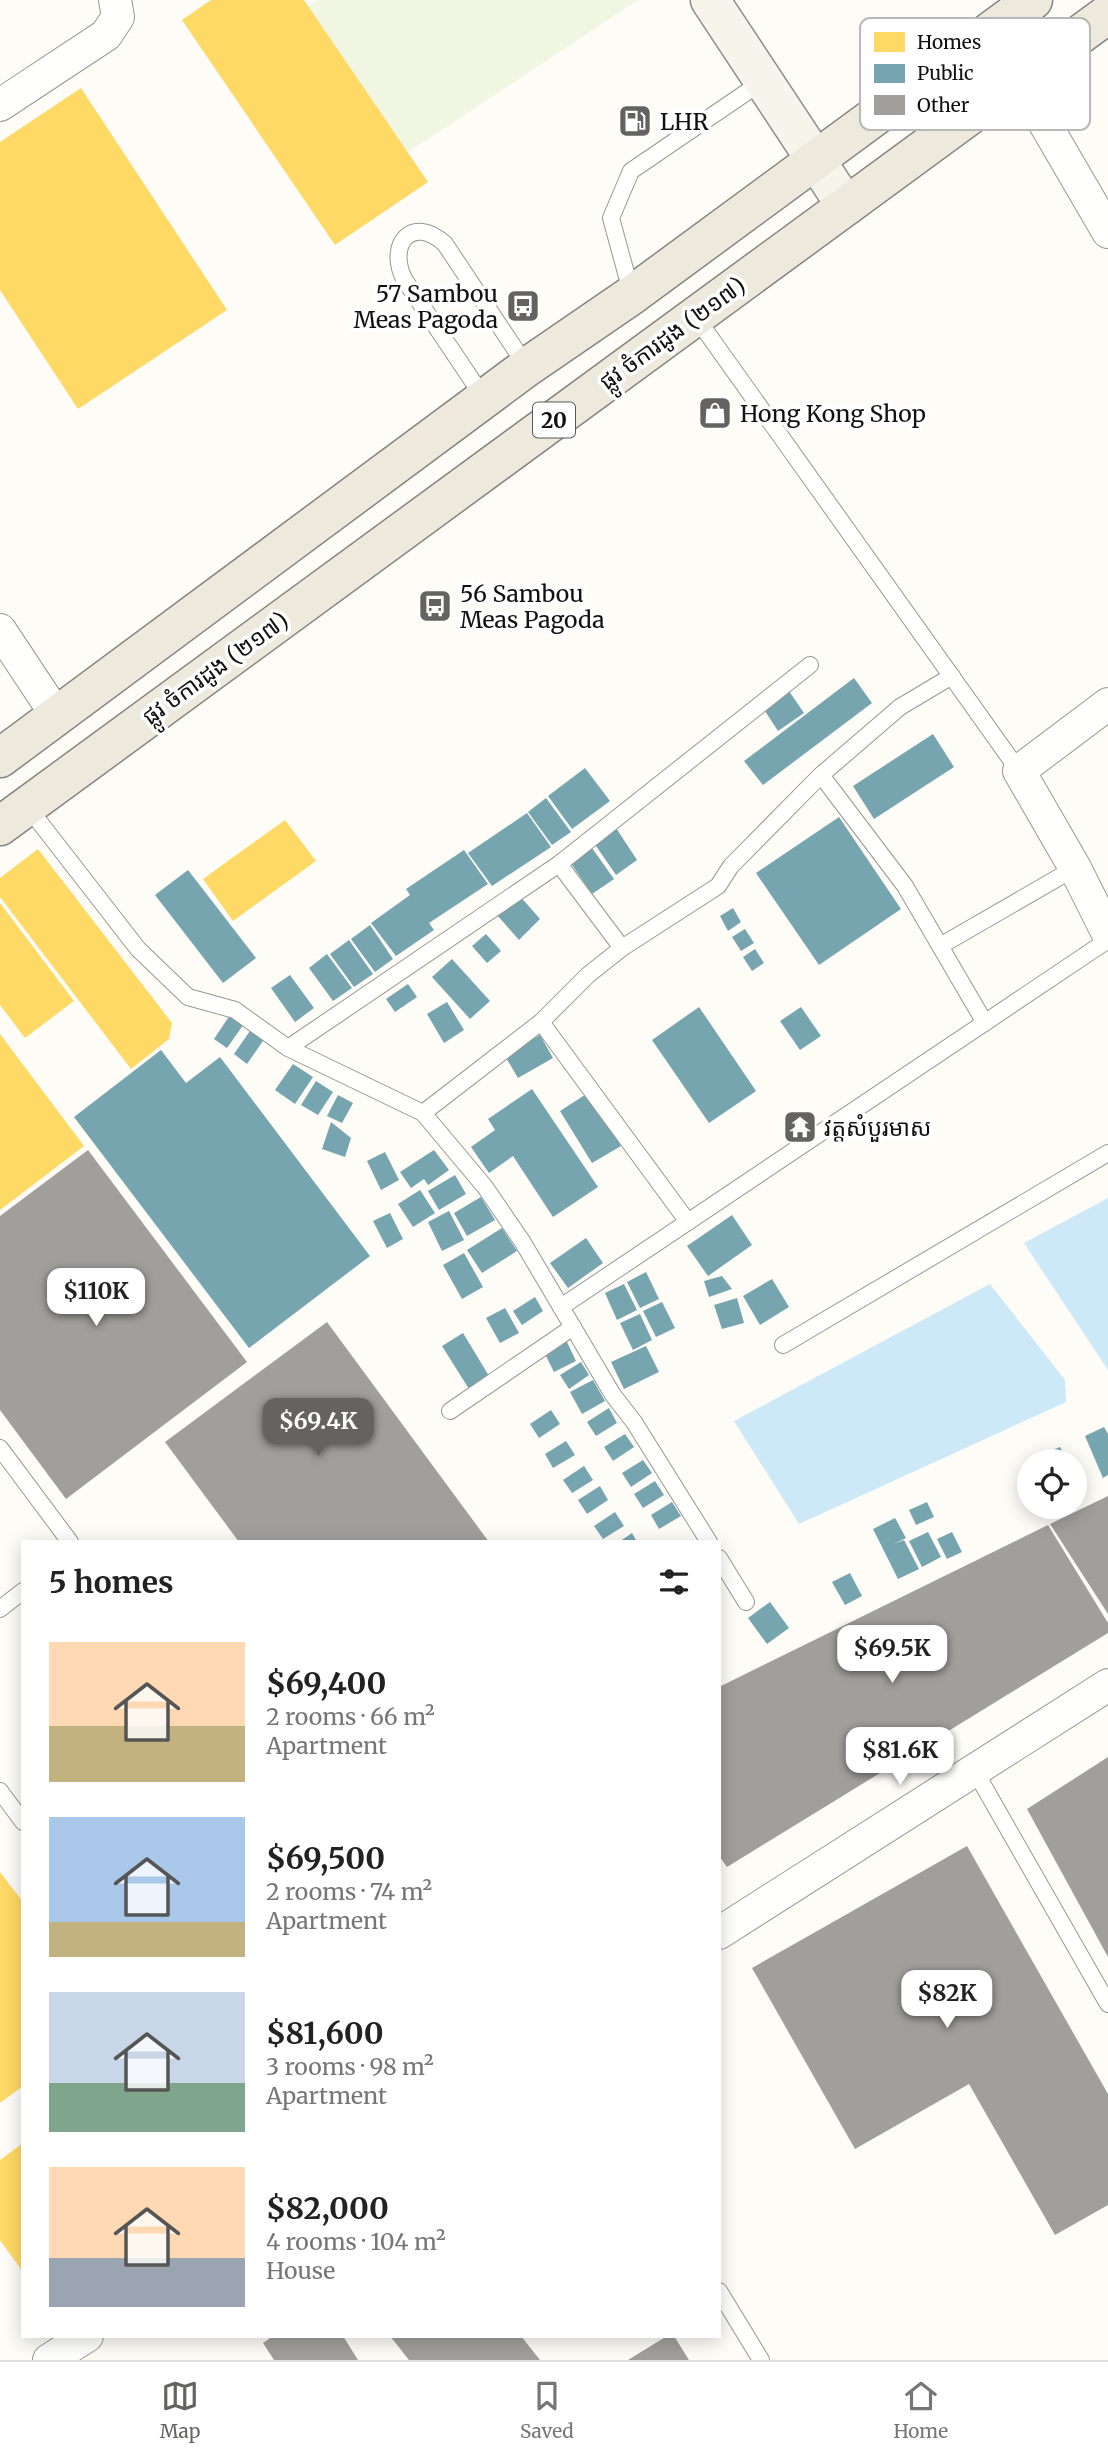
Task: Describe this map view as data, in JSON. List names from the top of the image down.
{
  "streets": {
    "main road": ["ផ្លូវ ចំការដូង (២១៧)", "20"]
  },
  "places": {
    "fuel station": ["LHR"],
    "bus stop": ["57 Sambou Meas Pagoda", "56 Sambou Meas Pagoda"],
    "shop": ["Hong Kong Shop"],
    "temple": ["វត្តសំបួរមាស"]
  },
  "legend": ["Homes", "Public", "Other"],
  "page": {
    "price": [
      "$110K",
      "$69.4K",
      "$69.5K",
      "$81.6K",
      "$82K"
    ],
    "heading": "5 homes",
    "list": [
      {
        "name": "$69,400",
        "note": "2 rooms · 66 m² · Apartment"
      },
      {
        "name": "$69,500",
        "note": "2 rooms · 74 m² · Apartment"
      },
      {
        "name": "$81,600",
        "note": "3 rooms · 98 m² · Apartment"
      },
      {
        "name": "$82,000",
        "note": "4 rooms · 104 m² · House"
      }
    ],
    "tabs": ["Map", "Saved", "Home"]
  }
}
